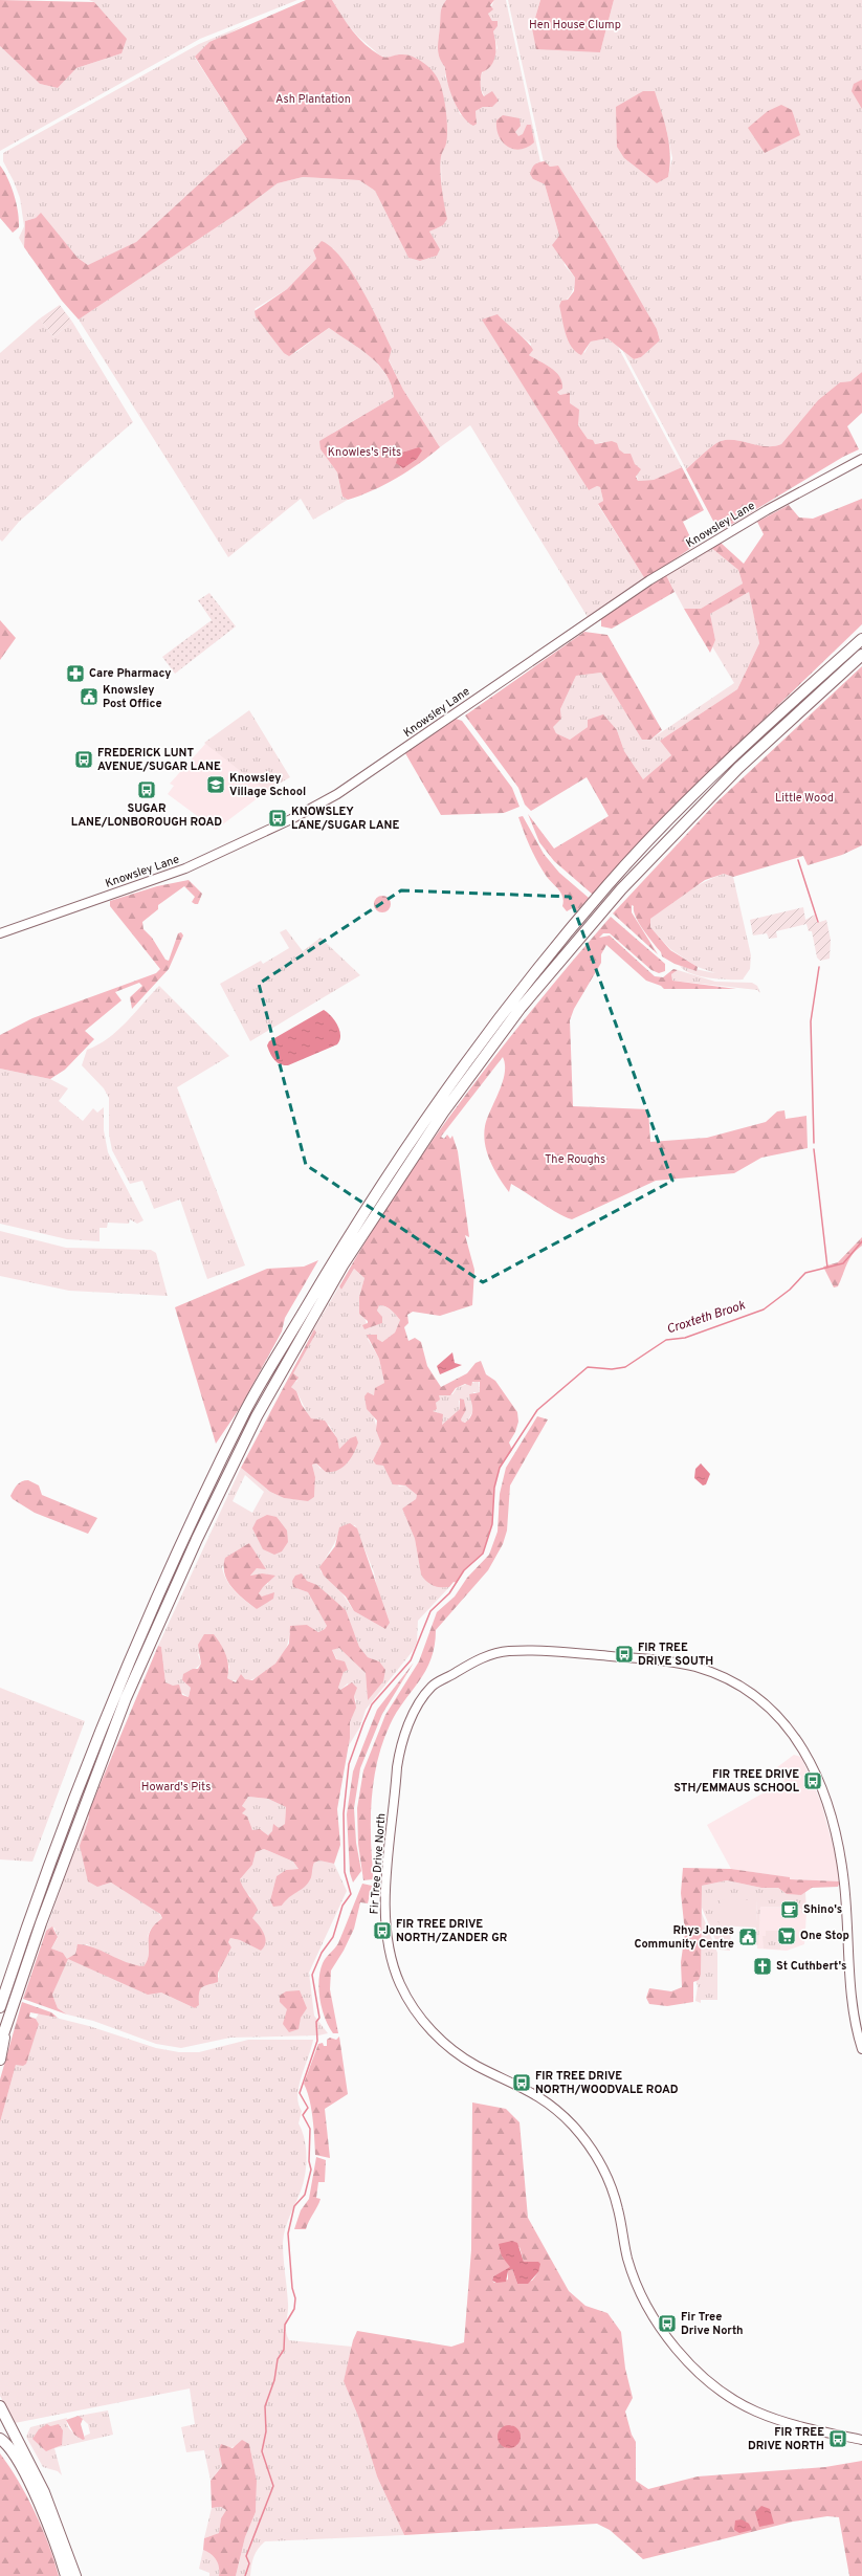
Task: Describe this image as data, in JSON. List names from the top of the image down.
{
  "streets": {
    "street": ["Knowsley Lane", "Fir Tree Drive North"]
  },
  "water": ["Croxteth Brook"],
  "parks": [
    "Hen House Clump",
    "Ash Plantation",
    "Knowles's Pits",
    "Little Wood",
    "The Roughs",
    "Howard's Pits"
  ],
  "places": {
    "pharmacy": ["Care Pharmacy"],
    "public building": ["Knowsley Post Office", "Rhys Jones Community Centre"],
    "bus stop": [
      "FREDERICK LUNT AVENUE/SUGAR LANE",
      "SUGAR LANE/LONBOROUGH ROAD",
      "KNOWSLEY LANE/SUGAR LANE",
      "FIR TREE DRIVE SOUTH",
      "FIR TREE DRIVE STH/EMMAUS SCHOOL",
      "FIR TREE DRIVE NORTH/ZANDER GR",
      "FIR TREE DRIVE NORTH/WOODVALE ROAD",
      "Fir Tree Drive North",
      "FIR TREE DRIVE NORTH"
    ],
    "school or university": ["Knowsley Village School"],
    "cafe": ["Shino's"],
    "supermarket": ["One Stop"],
    "church": ["St Cuthbert's"]
  }
}
